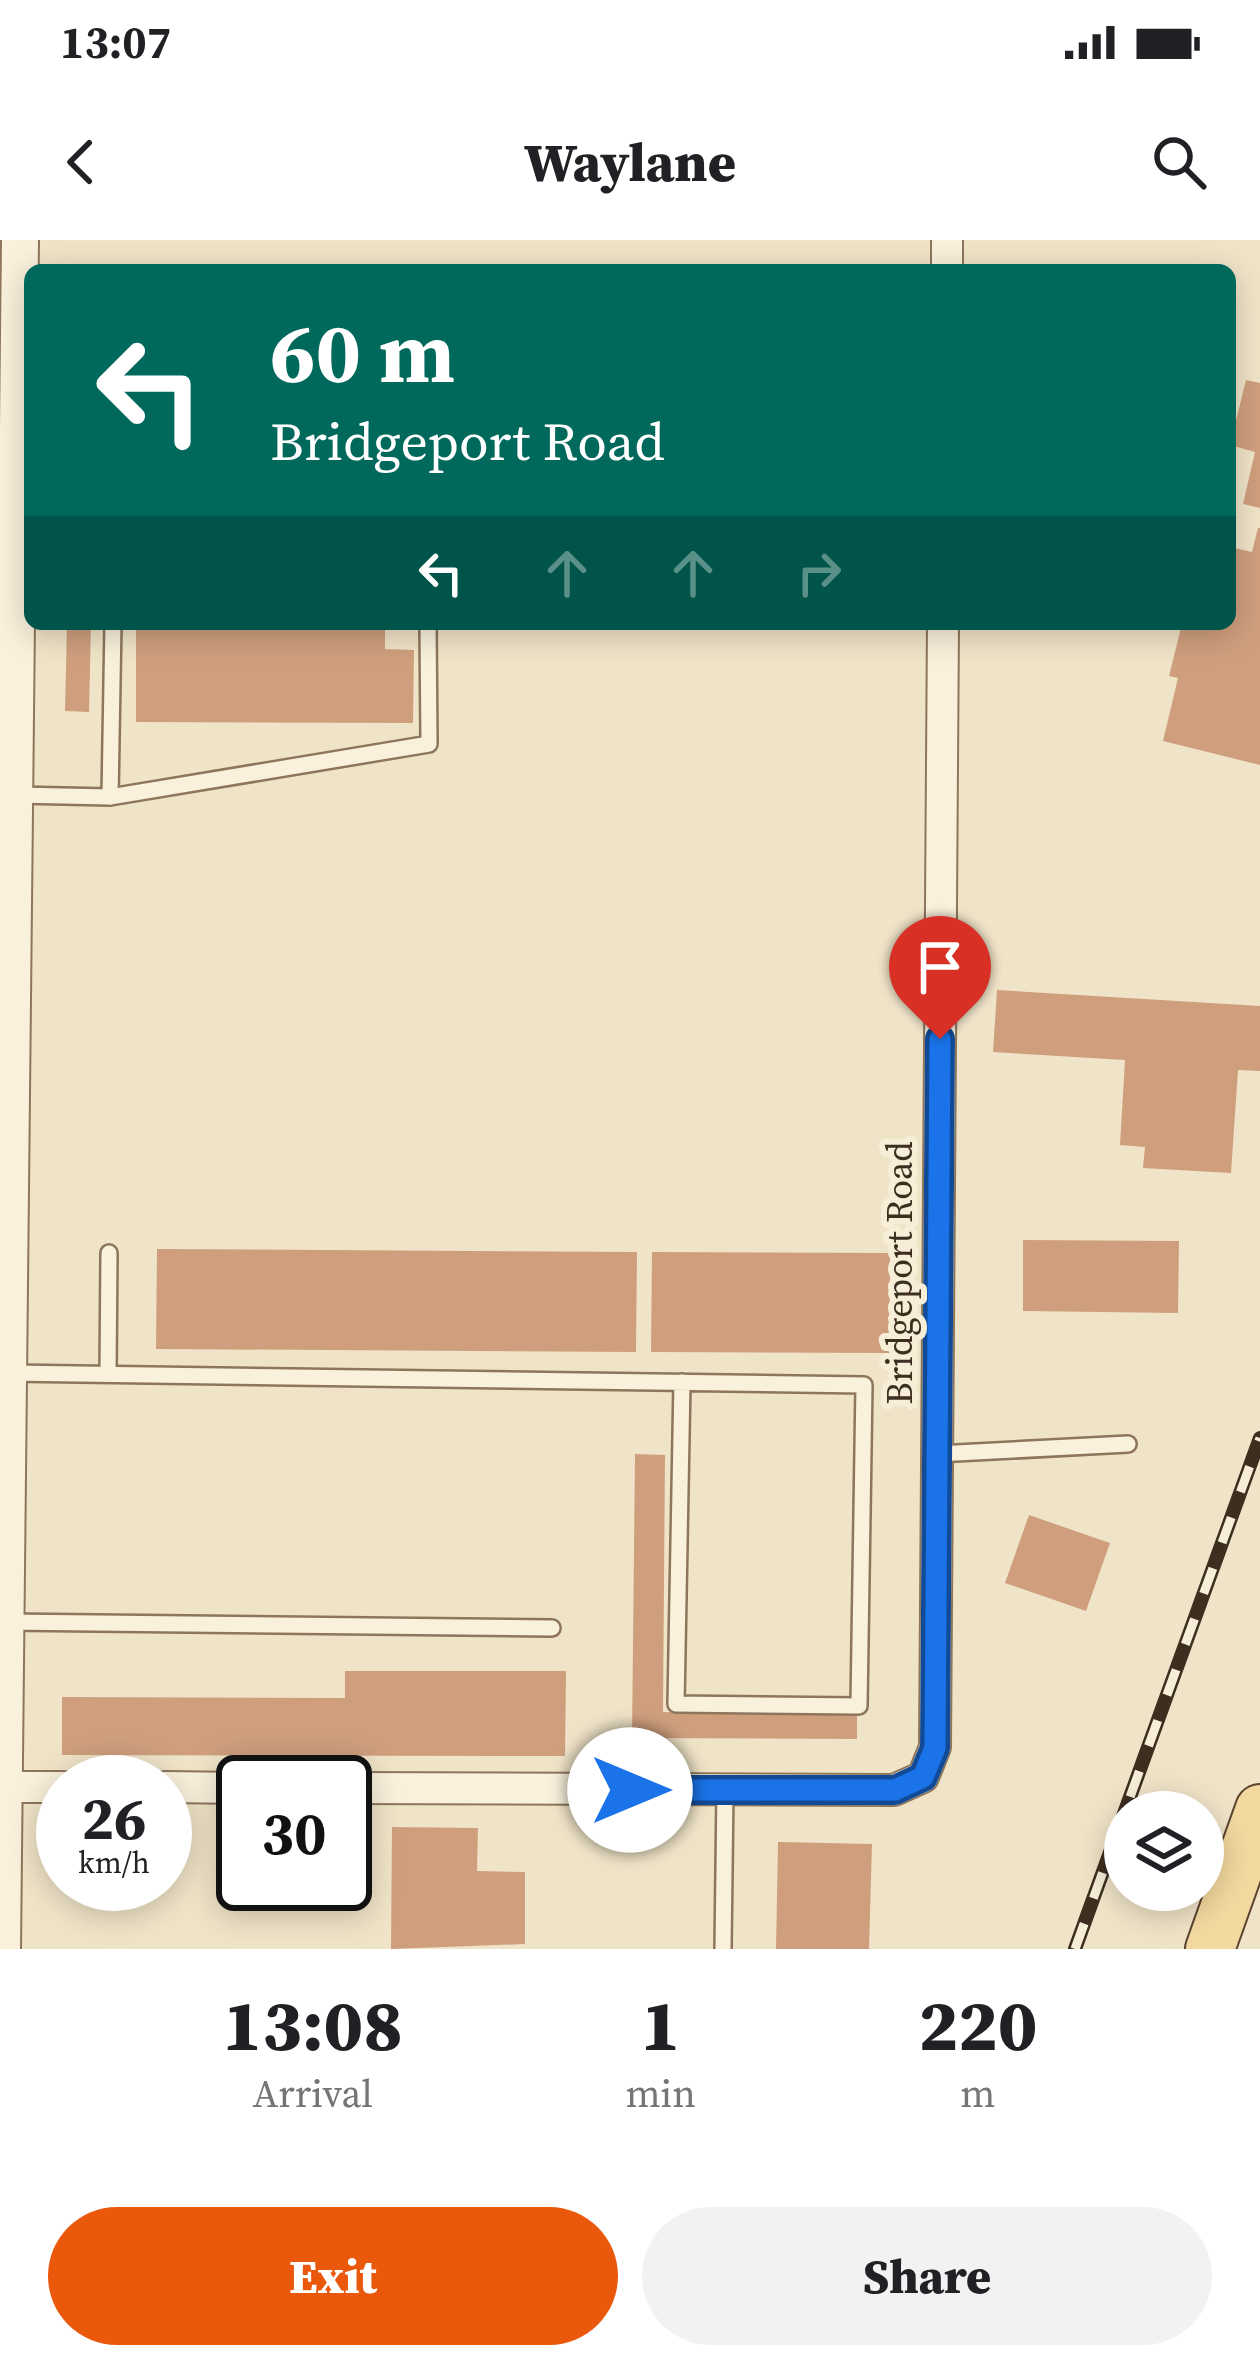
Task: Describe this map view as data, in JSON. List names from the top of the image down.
{
  "streets": {
    "street": ["Bridgeport Road"]
  },
  "page": {
    "status": "13:07",
    "header": "Waylane",
    "turn": ["60 m", "Bridgeport Road"],
    "speed": "26 km/h",
    "limit": "30",
    "eta": [
      "13:08",
      "Arrival",
      "1",
      "min",
      "220",
      "m"
    ],
    "buttons": ["Exit", "Share"]
  }
}
